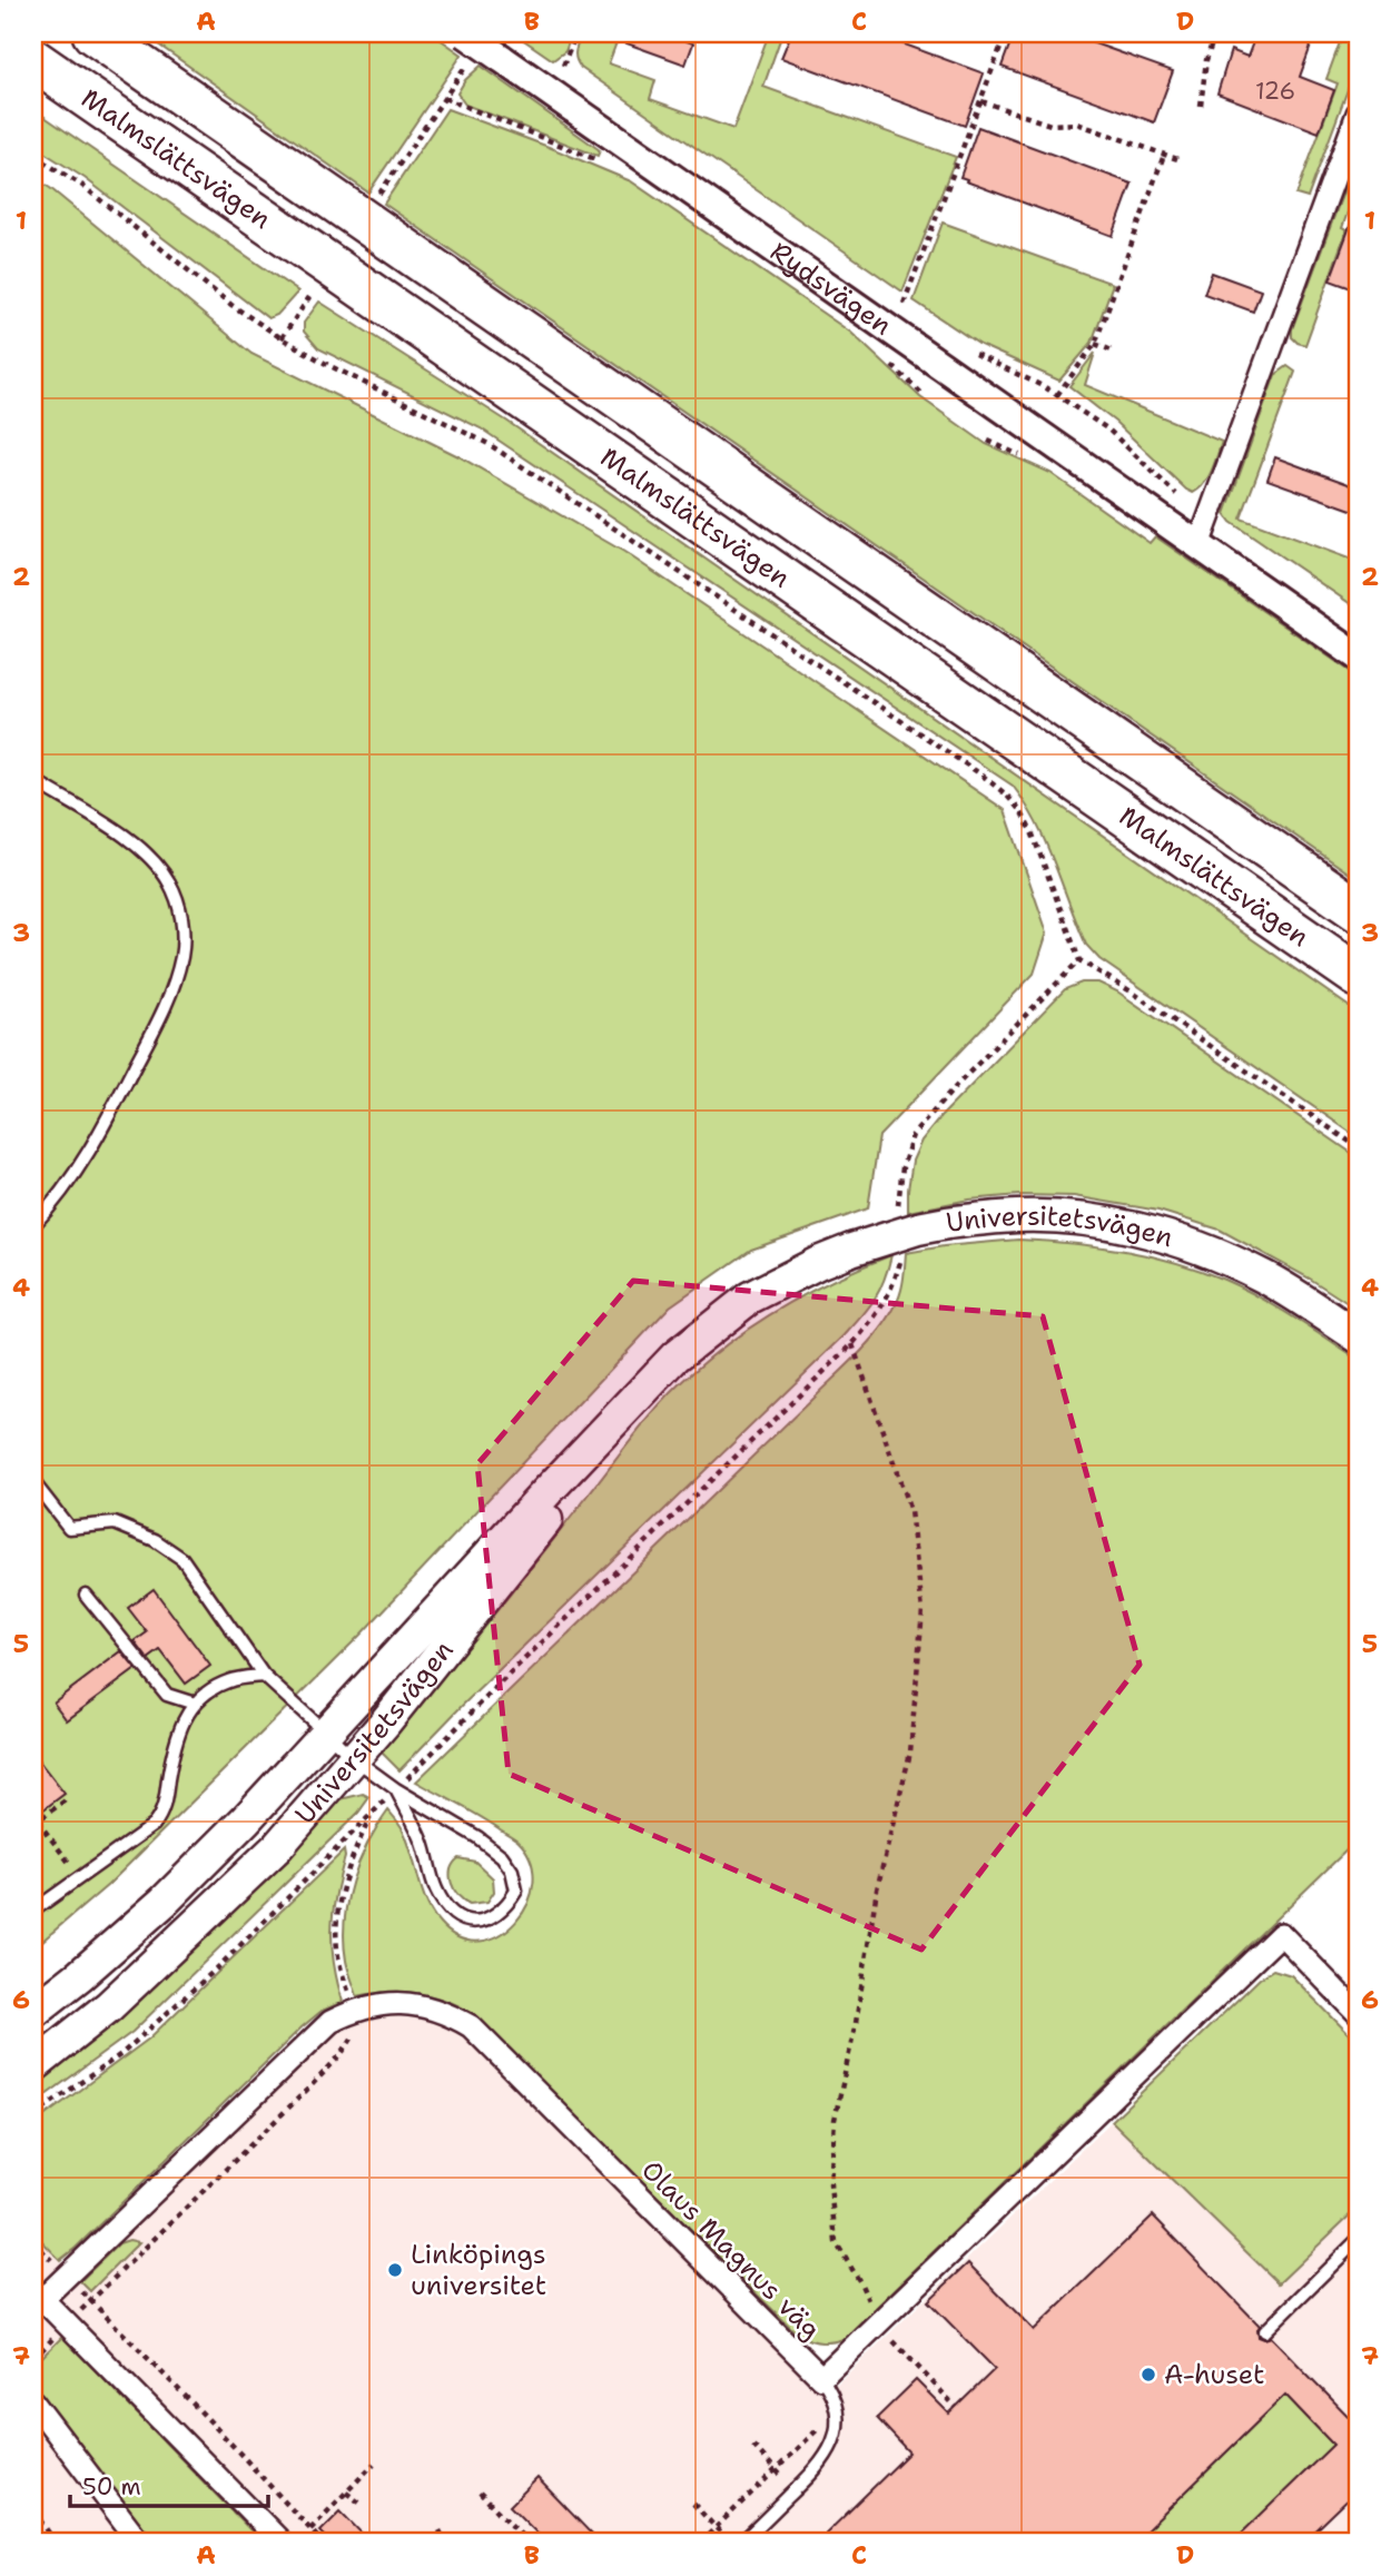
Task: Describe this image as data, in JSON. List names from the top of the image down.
{
  "streets": {
    "highway": ["Malmslättsvägen"],
    "main road": ["Universitetsvägen"],
    "street": ["Rydsvägen", "Olaus Magnus väg"]
  },
  "places": ["Linköpings universitet", "A-huset"],
  "house_numbers": ["126"],
  "scale_bar": "50 m",
  "grid": {
    "columns": [
      "A",
      "B",
      "C",
      "D"
    ],
    "rows": [
      "1",
      "2",
      "3",
      "4",
      "5",
      "6",
      "7"
    ]
  }
}
